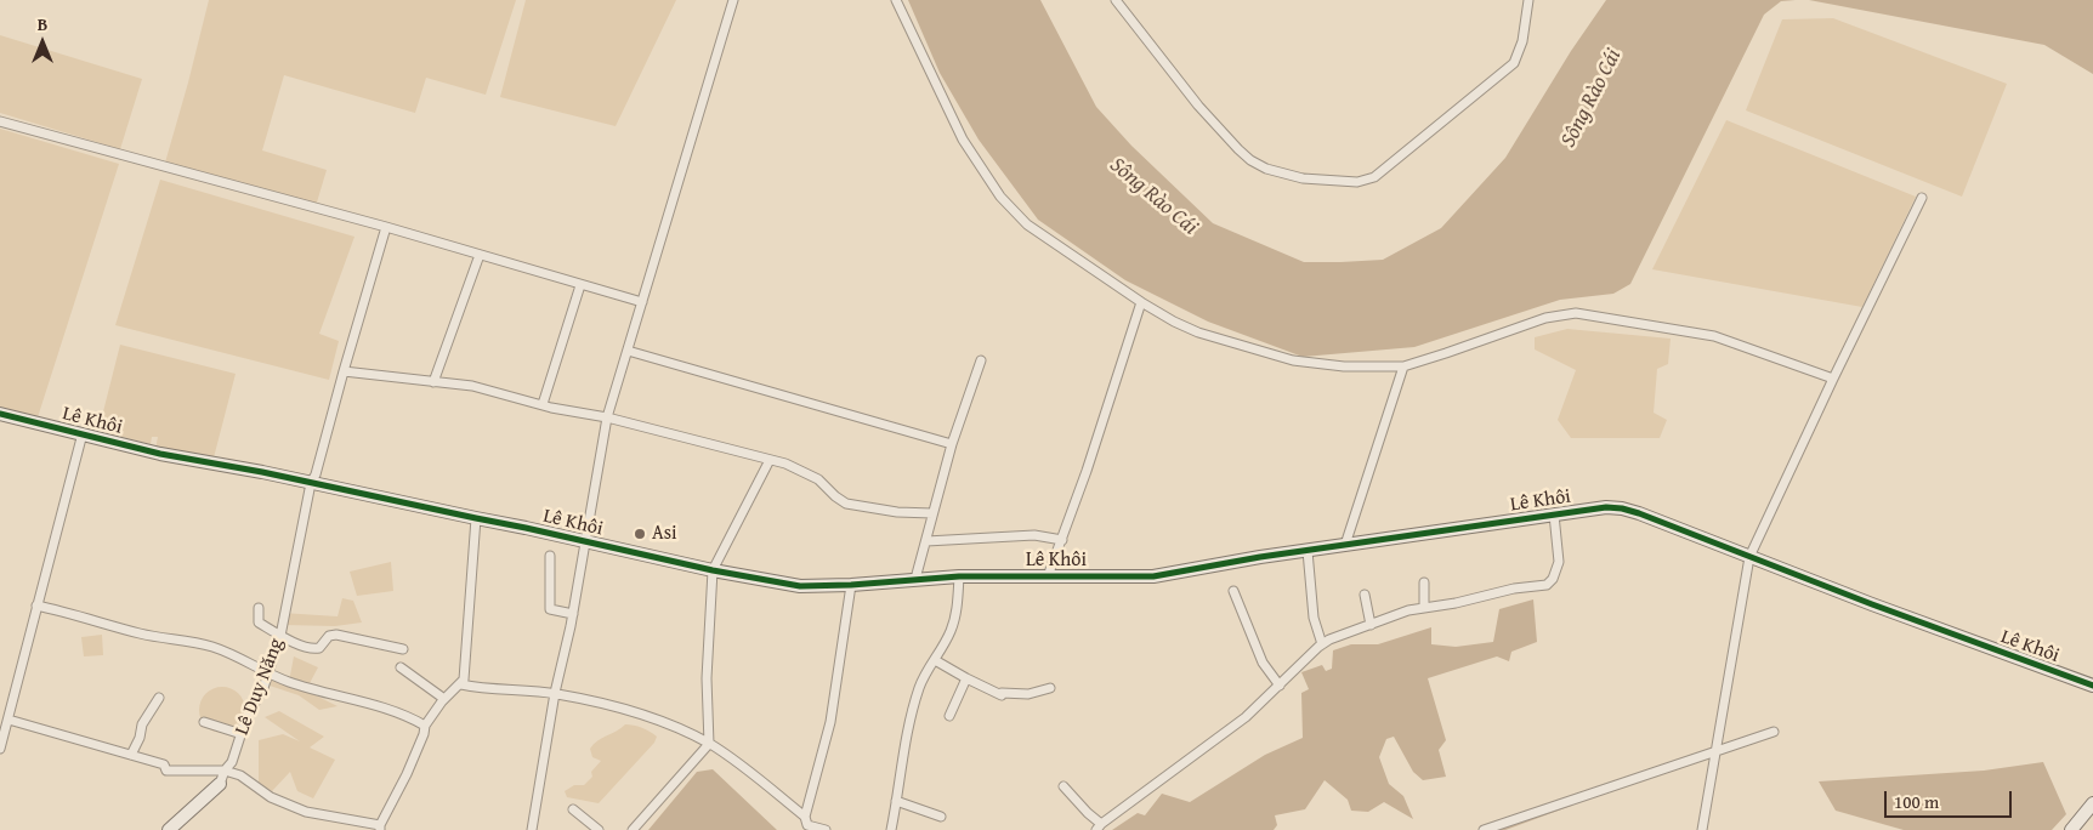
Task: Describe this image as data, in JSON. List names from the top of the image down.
{
  "streets": {
    "street": ["Lê Khôi", "Lê Duy Năng"]
  },
  "crossings": [
    ["Lê Khôi", "Lê Duy Năng"]
  ],
  "water": ["Sông Rào Cái"],
  "places": ["Asi"],
  "scale_bar": "100 m",
  "north": "top"
}
